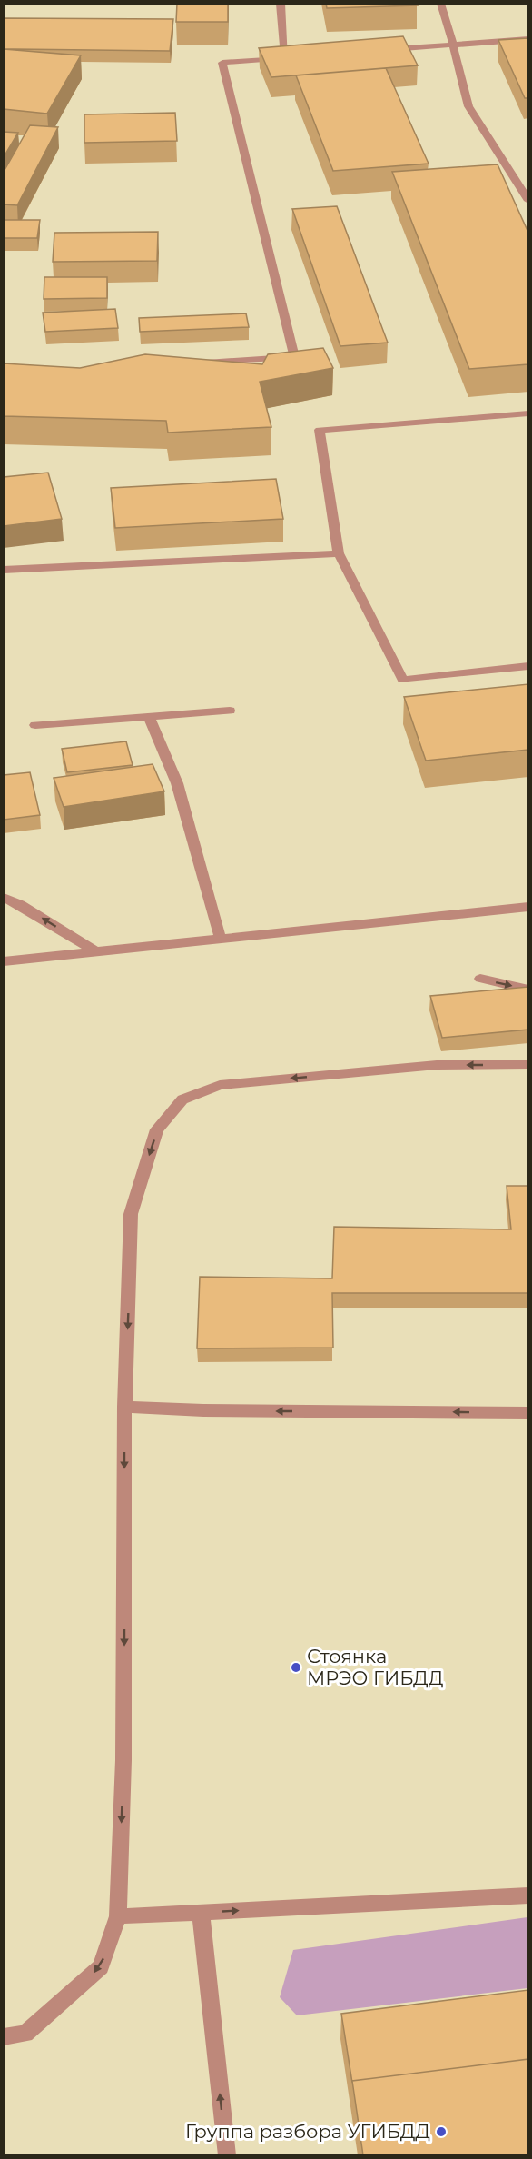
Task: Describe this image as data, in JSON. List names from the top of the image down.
{
  "places": ["Стоянка МРЭО ГИБДД", "Группа разбора УГИБДД"]
}
